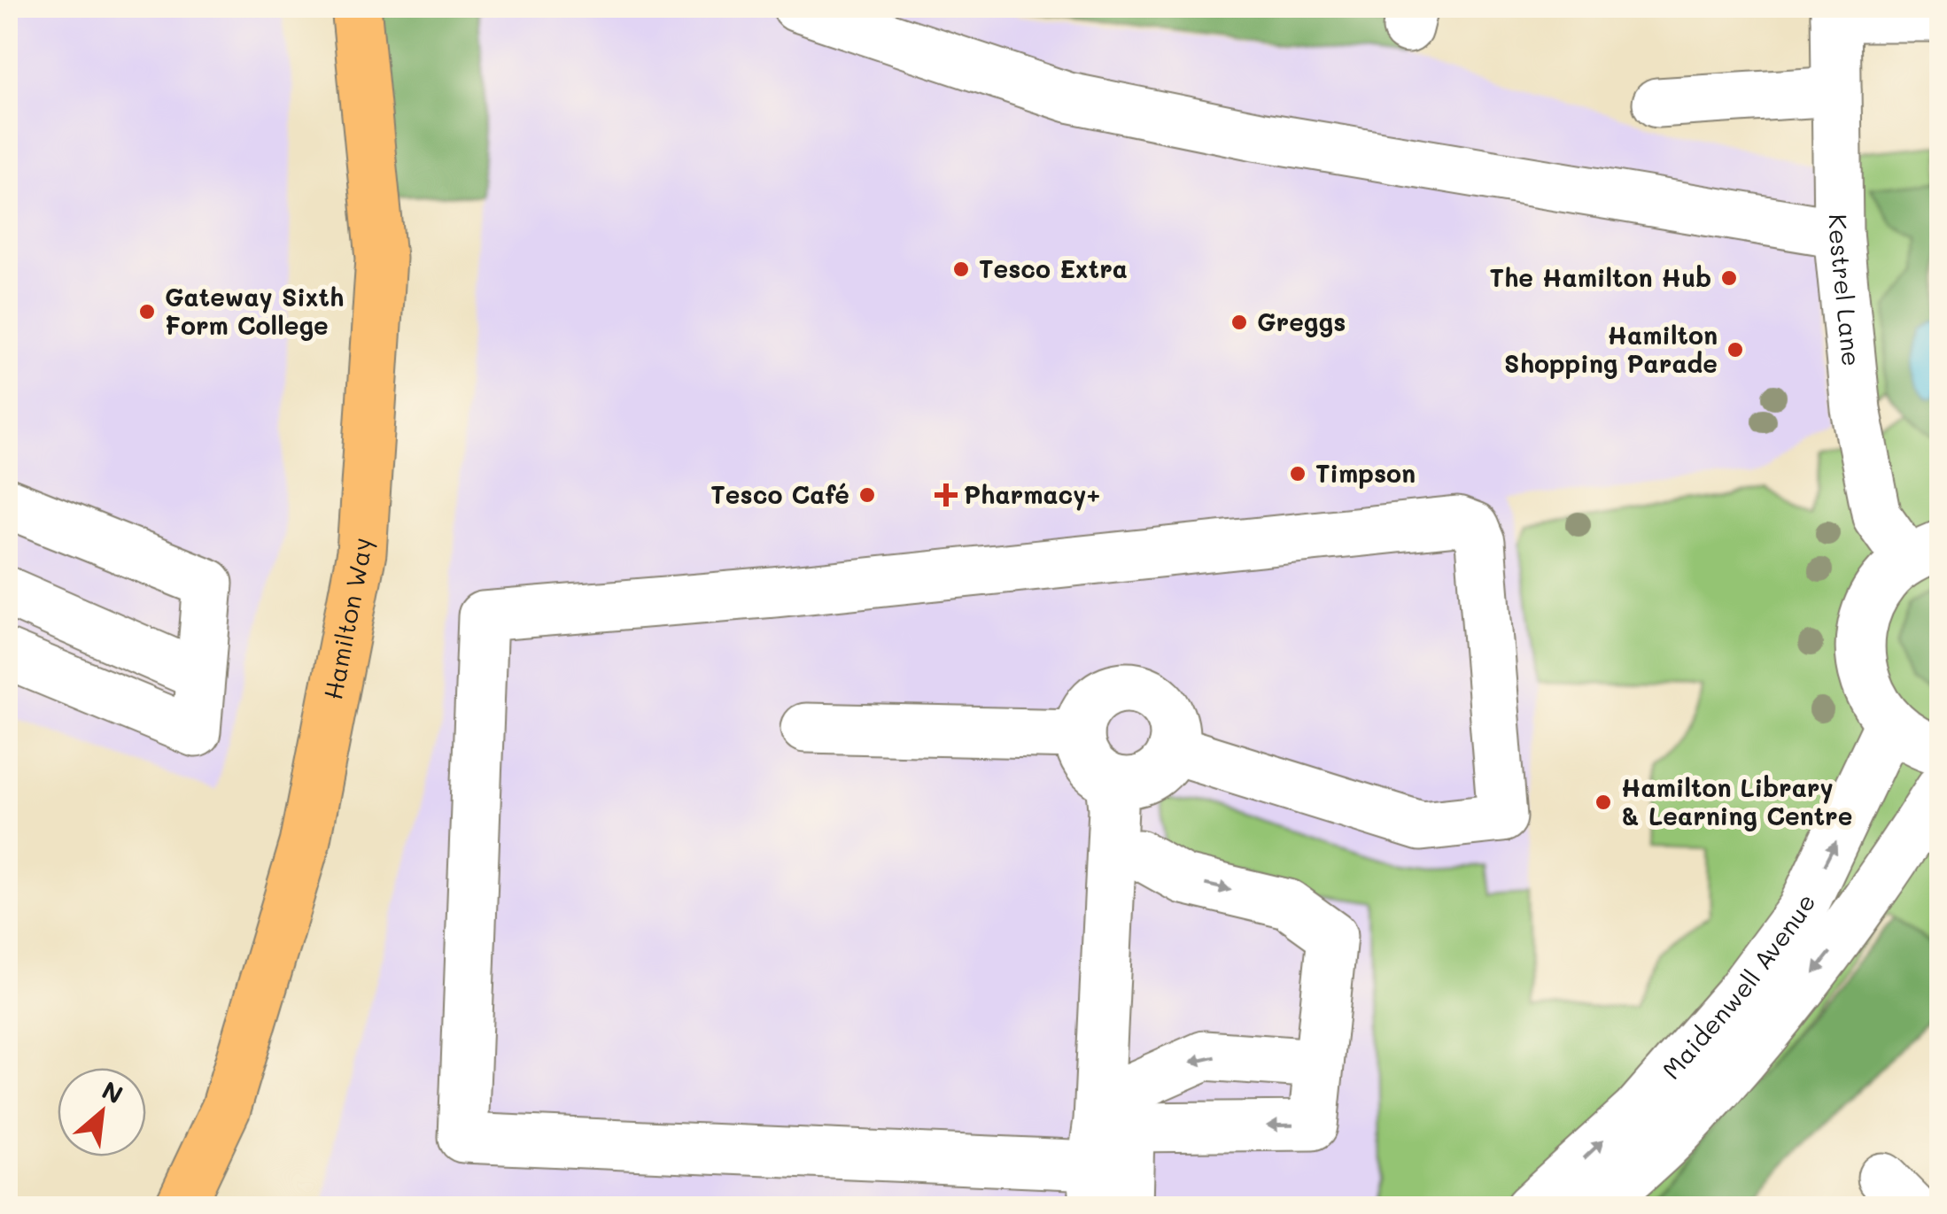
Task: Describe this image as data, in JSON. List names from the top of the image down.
{
  "streets": {
    "highway": ["Hamilton Way"],
    "street": ["Kestrel Lane", "Maidenwell Avenue"]
  },
  "places": {
    "other": [
      "Tesco Extra",
      "The Hamilton Hub",
      "Gateway Sixth Form College",
      "Greggs",
      "Hamilton Shopping Parade",
      "Timpson",
      "Tesco Café",
      "Hamilton Library & Learning Centre"
    ],
    "health": ["Pharmacy+"]
  },
  "north": "top right"
}
